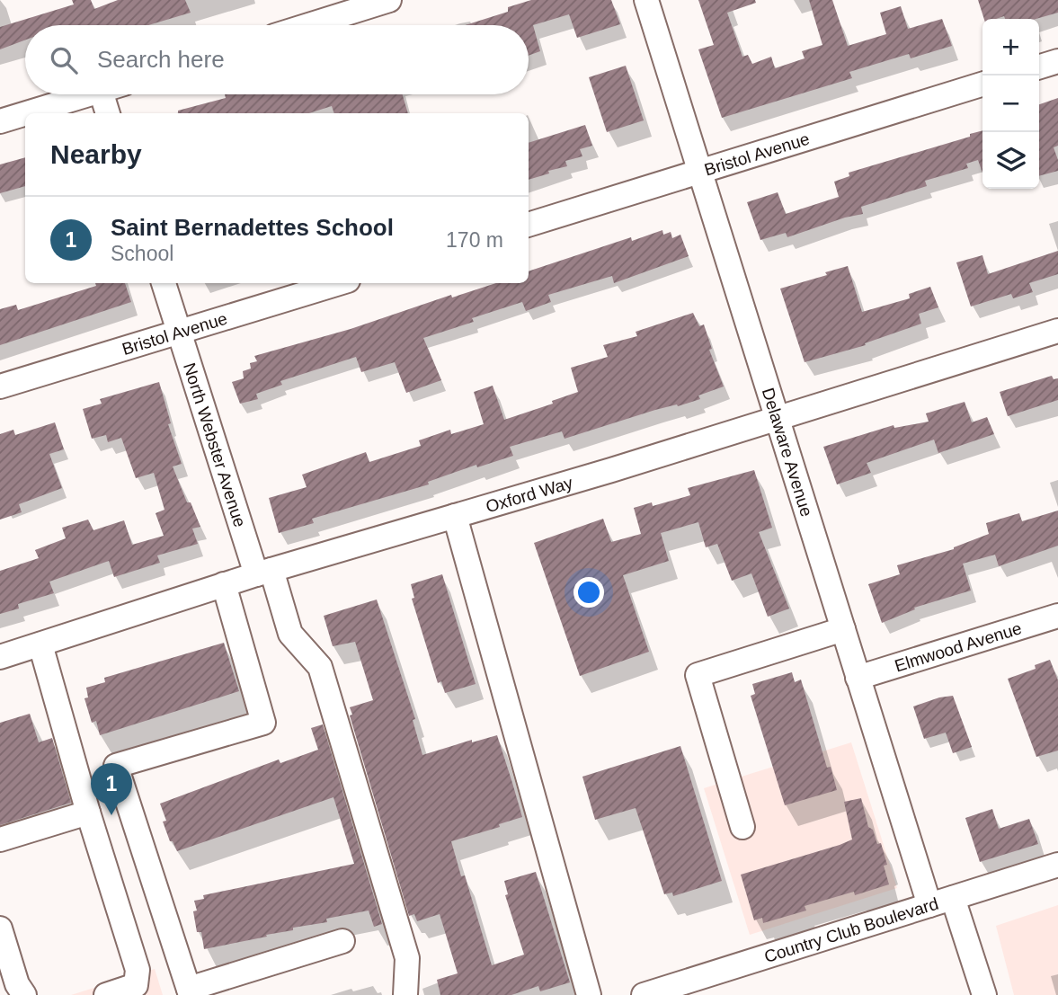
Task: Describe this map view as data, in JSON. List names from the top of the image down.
{
  "streets": {
    "street": [
      "Bristol Avenue",
      "North Webster Avenue",
      "Delaware Avenue",
      "Oxford Way",
      "Elmwood Avenue",
      "Country Club Boulevard"
    ]
  },
  "crossings": [
    ["Bristol Avenue", "North Webster Avenue"],
    ["Bristol Avenue", "Delaware Avenue"],
    ["North Webster Avenue", "Oxford Way"],
    ["Delaware Avenue", "Oxford Way"],
    ["Delaware Avenue", "Elmwood Avenue"],
    ["Delaware Avenue", "Country Club Boulevard"]
  ],
  "page": {
    "map_buttons": ["+", "−"],
    "search": "Search here",
    "heading": "Nearby",
    "list": [
      {
        "mark": "1",
        "name": "Saint Bernadettes School",
        "note": "School",
        "value": "170 m"
      }
    ],
    "pins": "1"
  }
}
